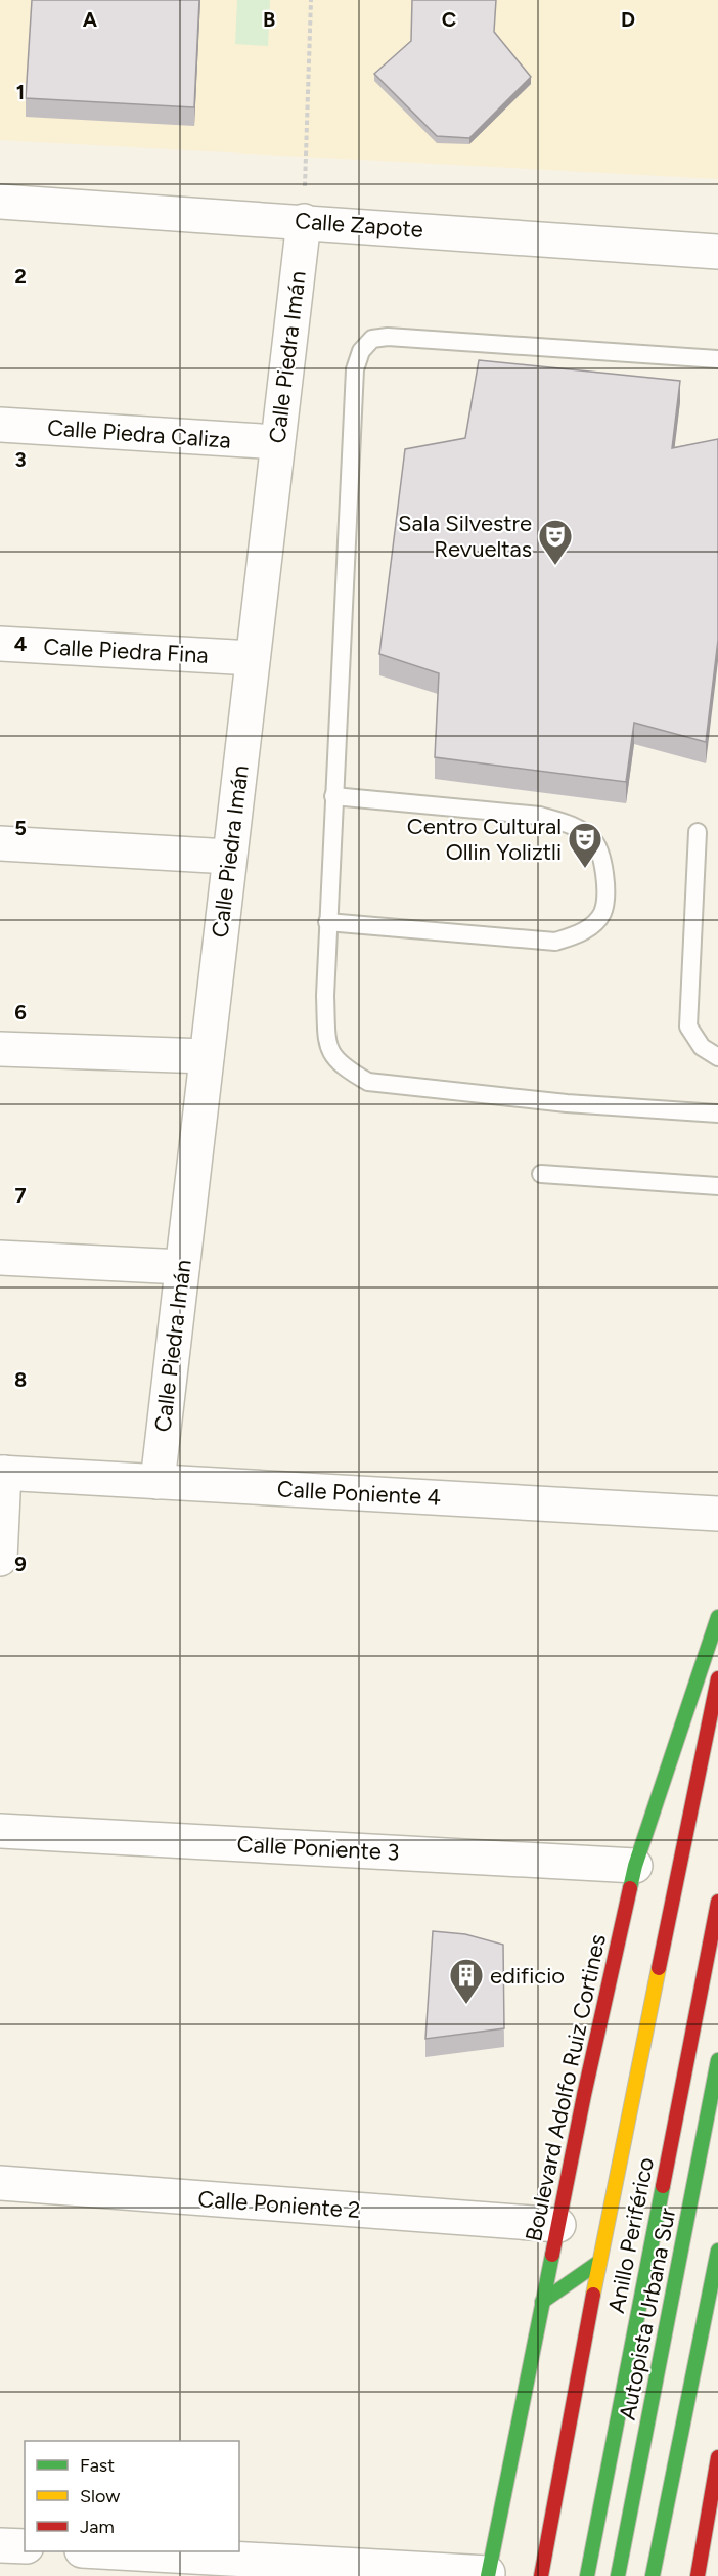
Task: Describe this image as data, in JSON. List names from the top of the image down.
{
  "streets": {
    "main road": ["Boulevard Adolfo Ruiz Cortines", "Anillo Periférico", "Autopista Urbana Sur"],
    "street": [
      "Calle Zapote",
      "Calle Piedra Imán",
      "Calle Piedra Caliza",
      "Calle Piedra Fina",
      "Calle Poniente 4",
      "Calle Poniente 3",
      "Calle Poniente 2"
    ]
  },
  "crossings": [
    ["Calle Zapote", "Calle Piedra Imán"],
    ["Calle Piedra Imán", "Calle Piedra Caliza"],
    ["Calle Piedra Imán", "Calle Piedra Fina"],
    ["Calle Piedra Imán", "Calle Poniente 4"],
    ["Calle Poniente 3", "Boulevard Adolfo Ruiz Cortines"],
    ["Boulevard Adolfo Ruiz Cortines", "Calle Poniente 2"]
  ],
  "places": {
    "theatre": ["Sala Silvestre Revueltas", "Centro Cultural Ollin Yoliztli"],
    "building": ["edificio"]
  },
  "legend": ["Fast", "Slow", "Jam"],
  "grid": {
    "columns": [
      "A",
      "B",
      "C",
      "D"
    ],
    "rows": [
      "1",
      "2",
      "3",
      "4",
      "5",
      "6",
      "7",
      "8",
      "9"
    ]
  }
}
